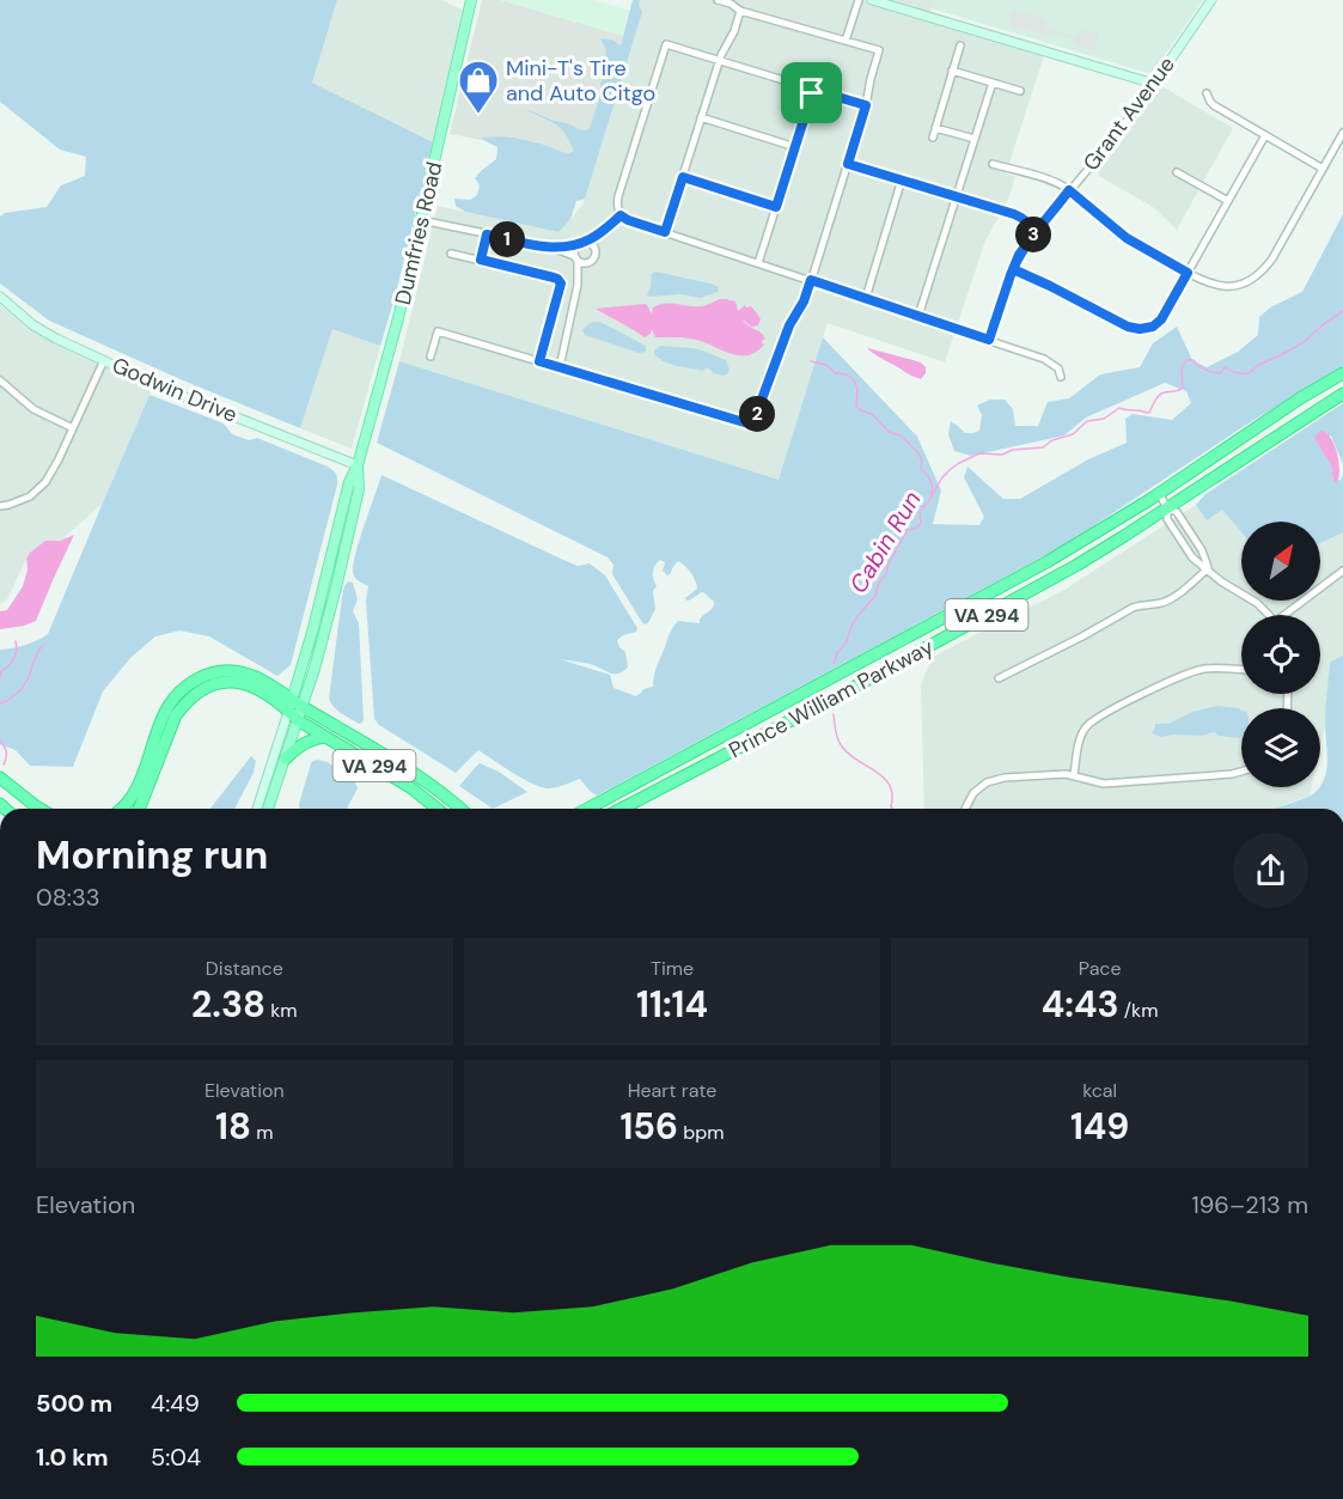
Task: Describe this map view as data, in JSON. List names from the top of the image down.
{
  "streets": {
    "highway": ["VA 294", "Prince William Parkway"],
    "main road": ["Dumfries Road"],
    "street": ["Grant Avenue", "Godwin Drive"]
  },
  "crossings": [
    ["Dumfries Road", "Godwin Drive"],
    ["Dumfries Road", "VA 294"],
    ["VA 294", "Prince William Parkway"]
  ],
  "water": ["Cabin Run"],
  "places": {
    "shop": ["Mini-T's Tire and Auto Citgo"]
  },
  "north": "top right",
  "page": {
    "pins": ["3", "1", "2"],
    "heading": ["Morning run", "08:33"],
    "stats": [
      ["Distance", "2.38 km"],
      ["Time", "11:14"],
      ["Pace", "4:43 /km"],
      ["Elevation", "18 m"],
      ["Heart rate", "156 bpm"],
      ["kcal", "149"]
    ],
    "chart": ["Elevation", "196–213 m"],
    "list": [
      {
        "name": "500 m",
        "note": "4:49"
      },
      {
        "name": "1.0 km",
        "note": "5:04"
      }
    ]
  }
}
